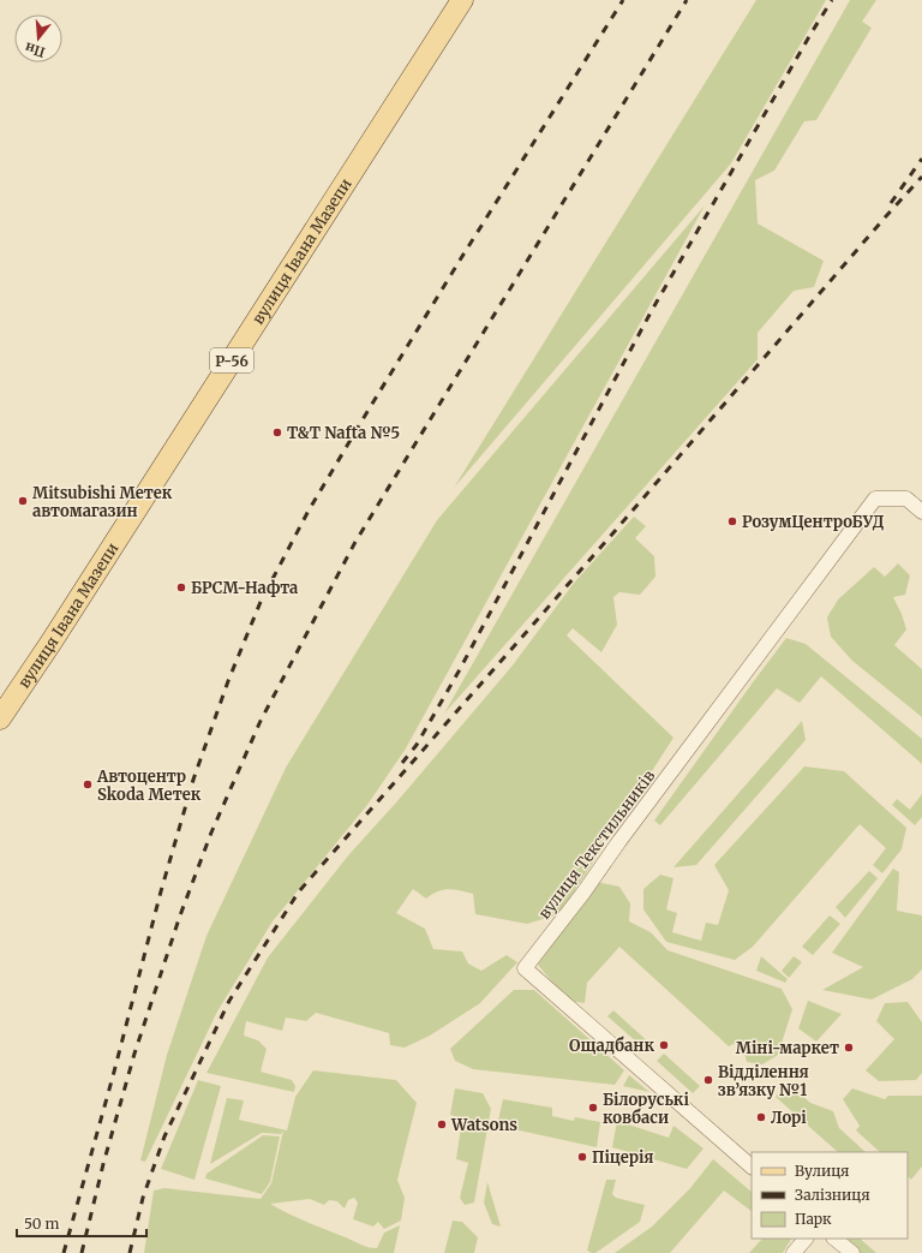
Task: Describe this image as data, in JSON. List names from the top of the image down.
{
  "streets": {
    "main road": ["вулиця Івана Мазепи", "Р-56"],
    "street": ["вулиця Текстильників"]
  },
  "places": [
    "Т&T Nafta №5",
    "Mitsubishi Метек автомагазин",
    "РозумЦентроБУД",
    "БРСМ-Нафта",
    "Автоцентр Skoda Метек",
    "Ощадбанк",
    "Міні-маркет",
    "Відділення зв’язку №1",
    "Білоруські ковбаси",
    "Лорі",
    "Watsons",
    "Піцерія"
  ],
  "legend": ["Вулиця", "Залізниця", "Парк"],
  "scale_bar": "50 m",
  "north": "bottom"
}
